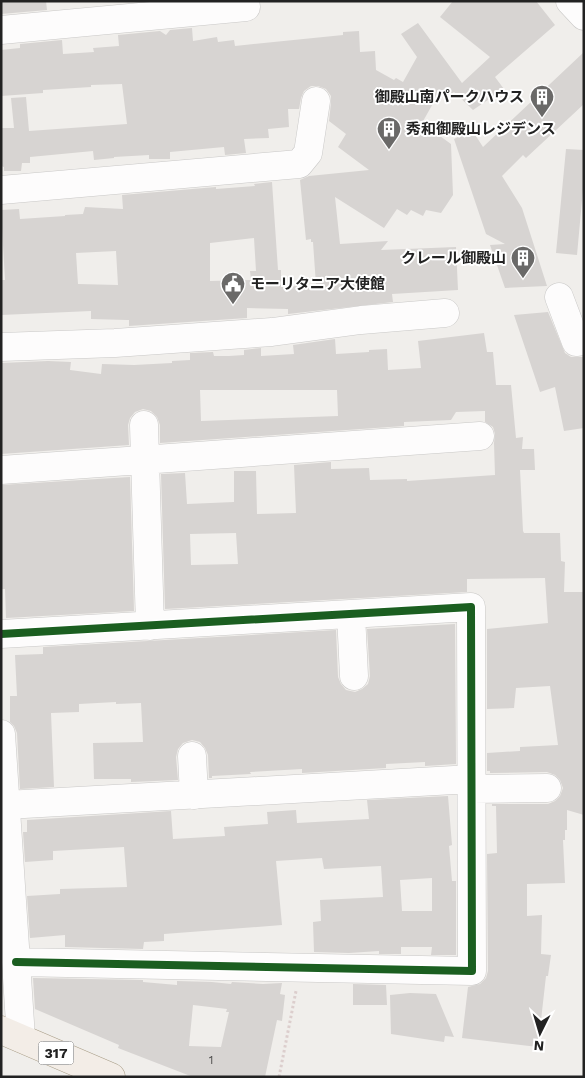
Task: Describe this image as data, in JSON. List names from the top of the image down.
{
  "streets": {
    "main road": ["317"]
  },
  "places": {
    "building": ["御殿山南パークハウス", "秀和御殿山レジデンス", "クレール御殿山"],
    "public building": ["モーリタニア大使館"]
  },
  "house_numbers": ["1"],
  "north": "bottom"
}
